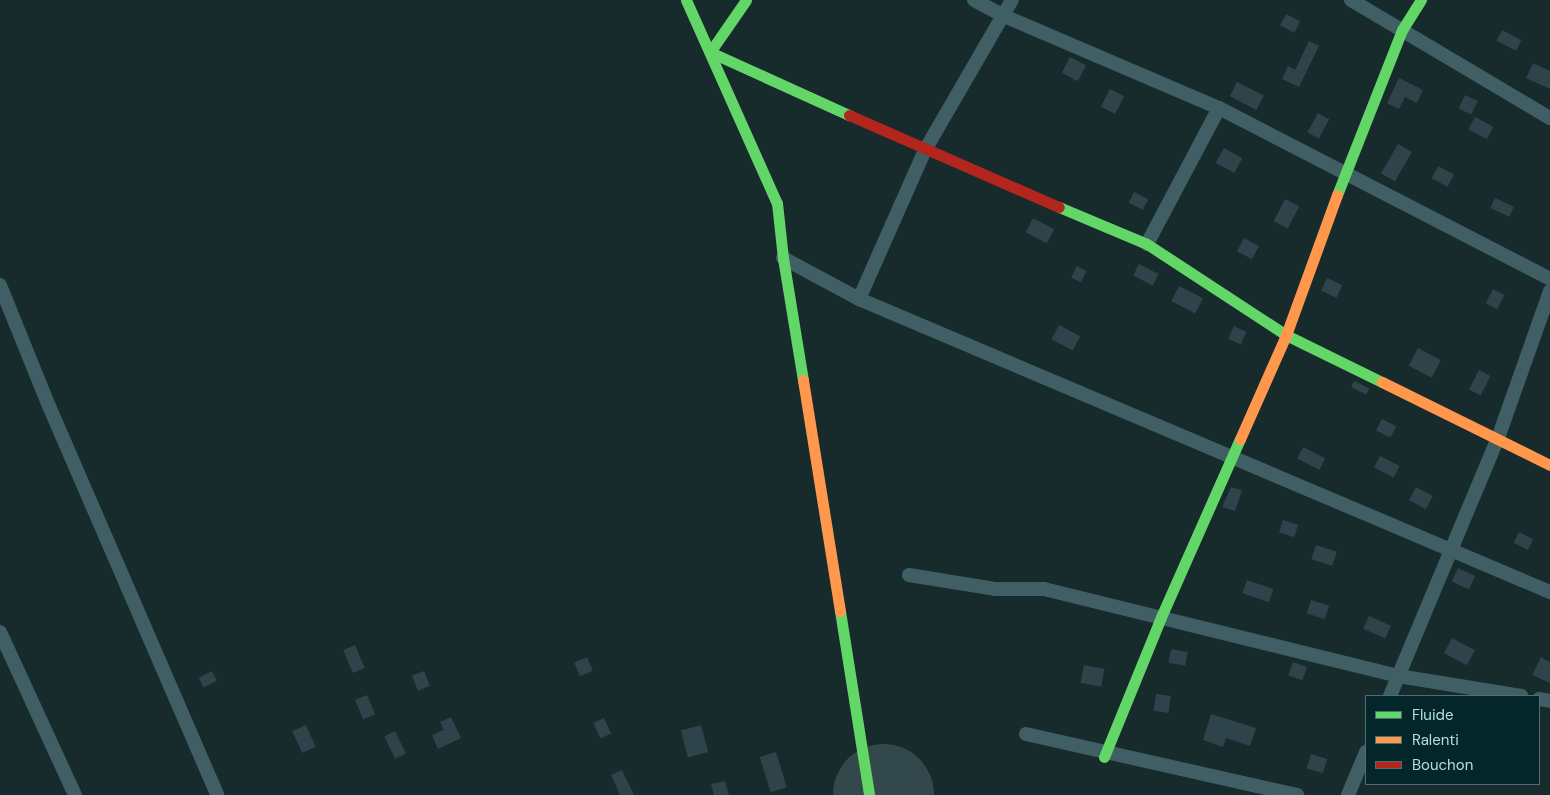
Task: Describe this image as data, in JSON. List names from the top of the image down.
{
  "legend": ["Fluide", "Ralenti", "Bouchon"]
}
